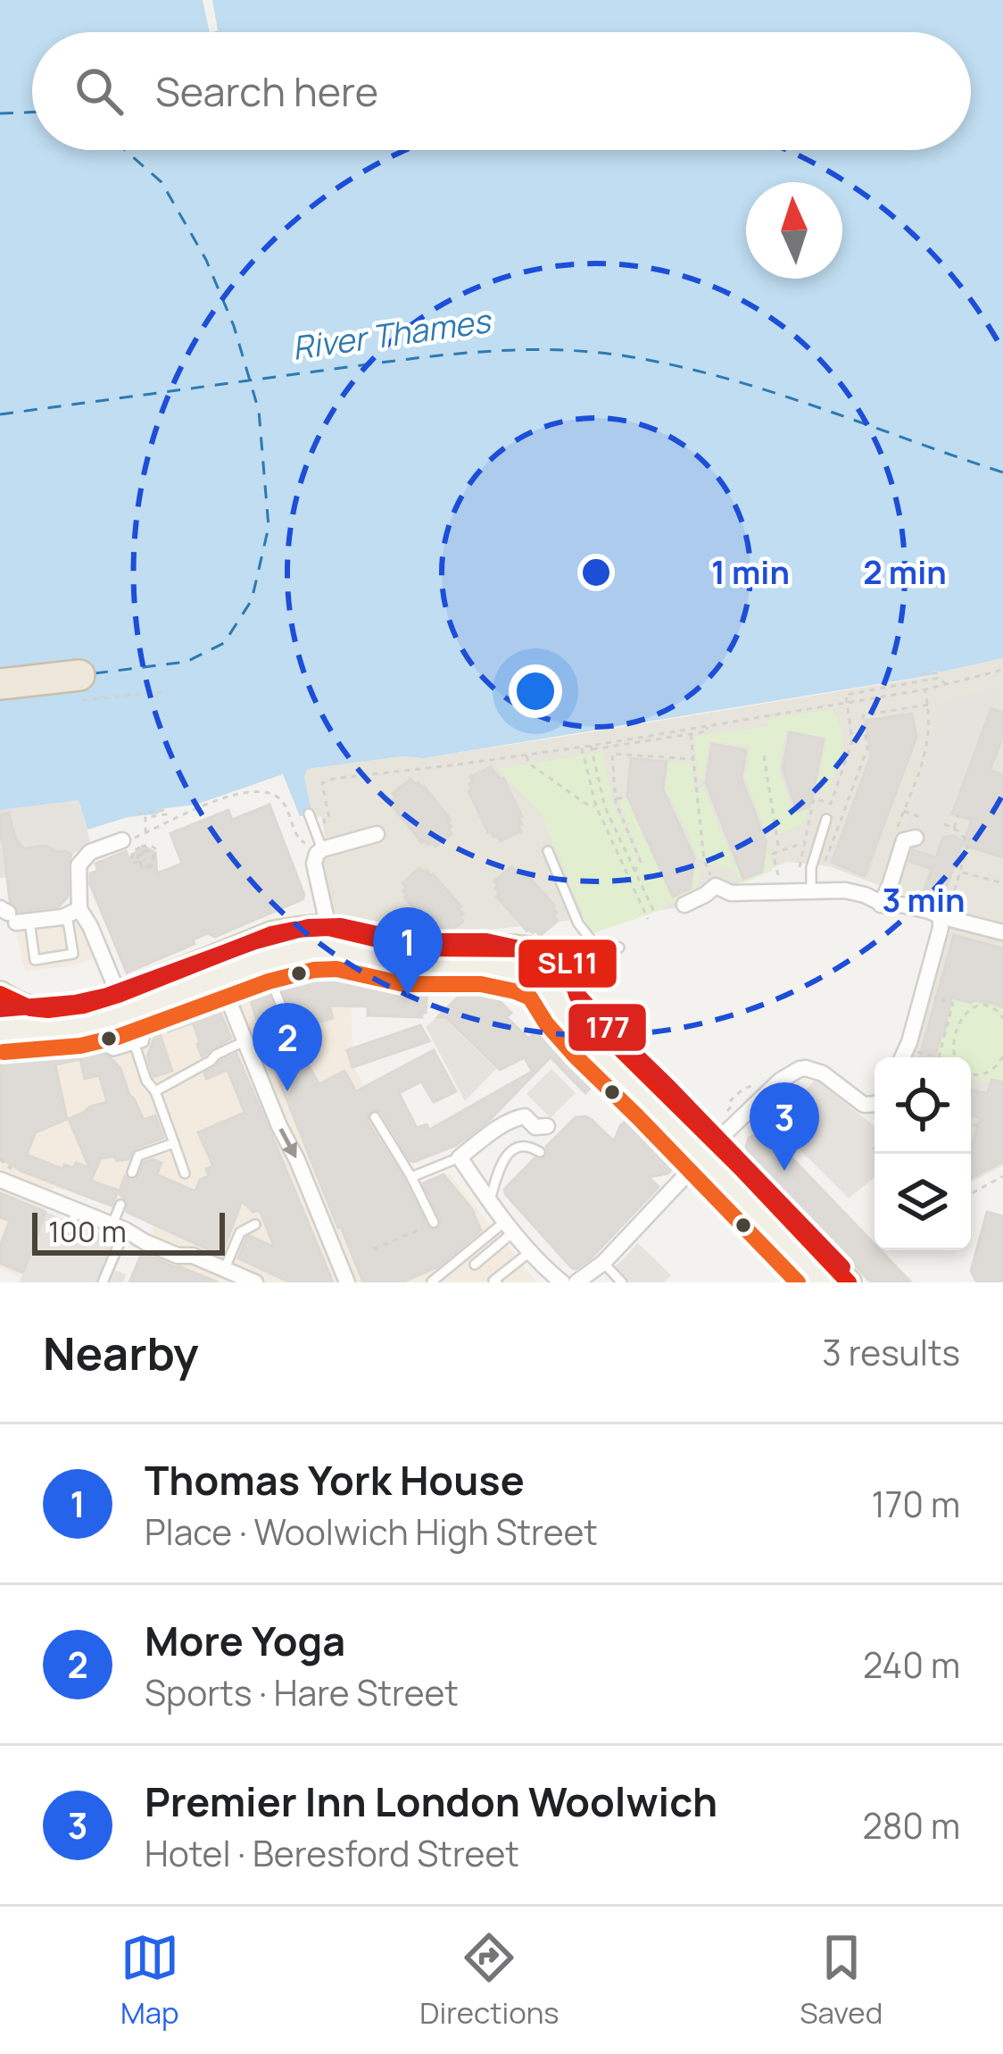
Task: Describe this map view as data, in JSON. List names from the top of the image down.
{
  "water": ["River Thames"],
  "lines": ["transit line 177", "transit line SL11"],
  "scale_bar": "100 m",
  "north": "top",
  "page": {
    "search": "Search here",
    "pins": ["1", "2", "3"],
    "scale": "100 m",
    "heading": ["Nearby", "3 results"],
    "list": [
      {
        "mark": "1",
        "name": "Thomas York House",
        "note": "Place · Woolwich High Street",
        "value": "170 m"
      },
      {
        "mark": "2",
        "name": "More Yoga",
        "note": "Sports · Hare Street",
        "value": "240 m"
      },
      {
        "mark": "3",
        "name": "Premier Inn London Woolwich",
        "note": "Hotel · Beresford Street",
        "value": "280 m"
      }
    ],
    "nav": ["Map", "Directions", "Saved"]
  },
  "rings": ["1 min", "2 min", "3 min"]
}
